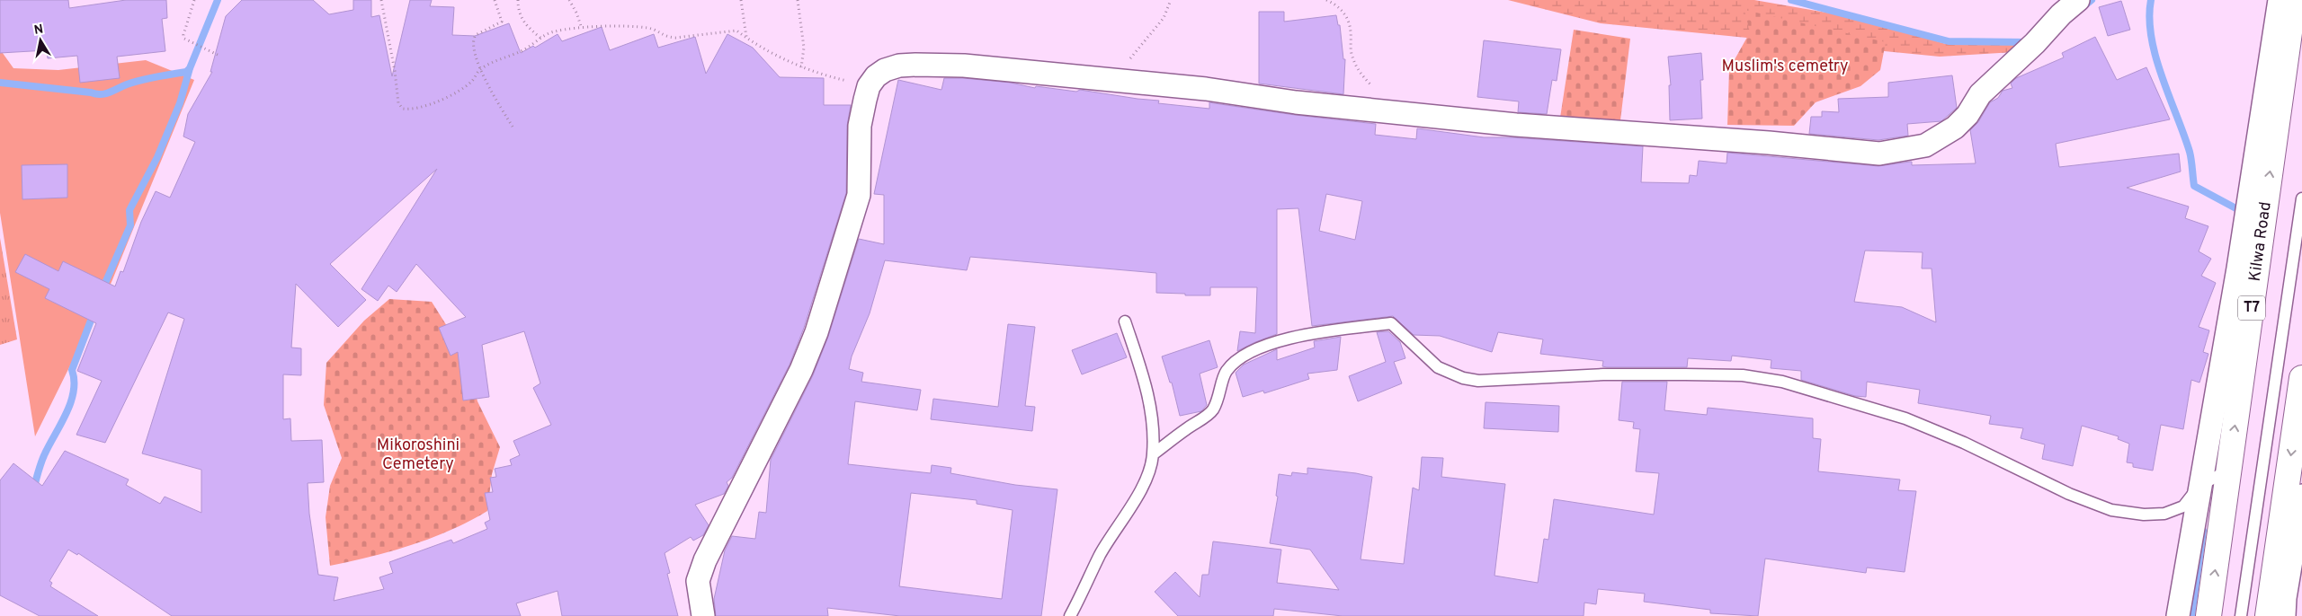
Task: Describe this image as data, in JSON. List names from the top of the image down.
{
  "streets": {
    "highway": ["Kilwa Road", "T7"]
  },
  "parks": ["Muslim's cemetry", "Mikoroshini Cemetery"],
  "north": "top"
}
